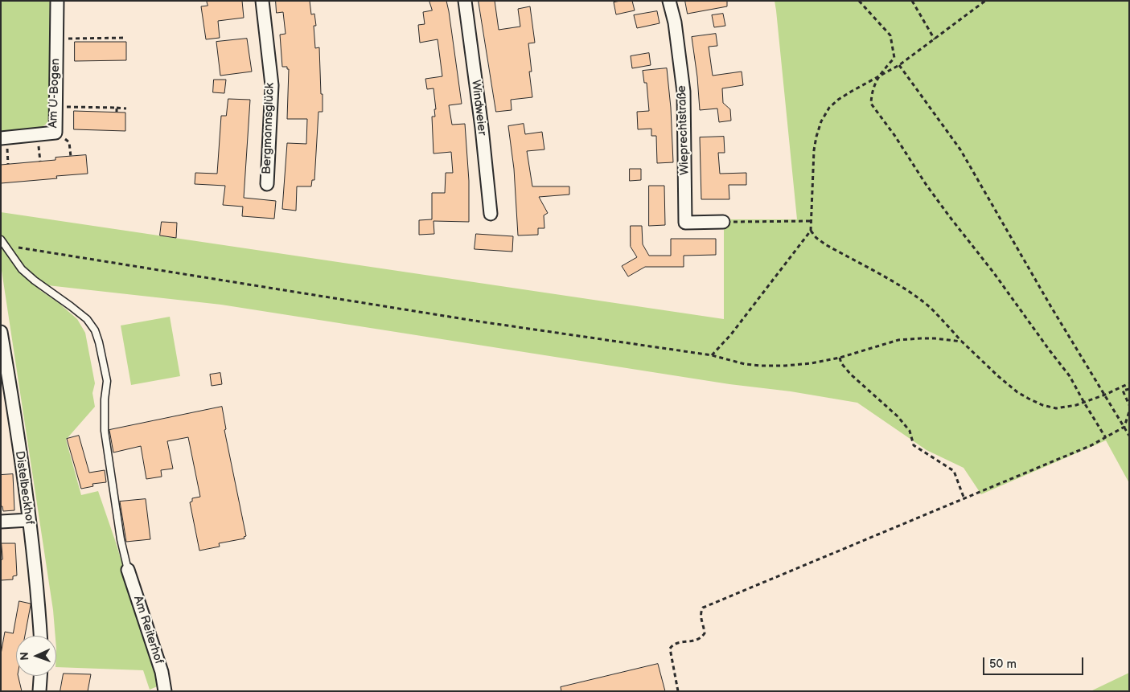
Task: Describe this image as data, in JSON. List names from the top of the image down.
{
  "streets": {
    "street": [
      "Am U-Bogen",
      "Windweier",
      "Bergmannsglück",
      "Wieprechtstraße",
      "Distelbeckhof",
      "Am Reiterhof"
    ]
  },
  "scale_bar": "50 m",
  "north": "left"
}
